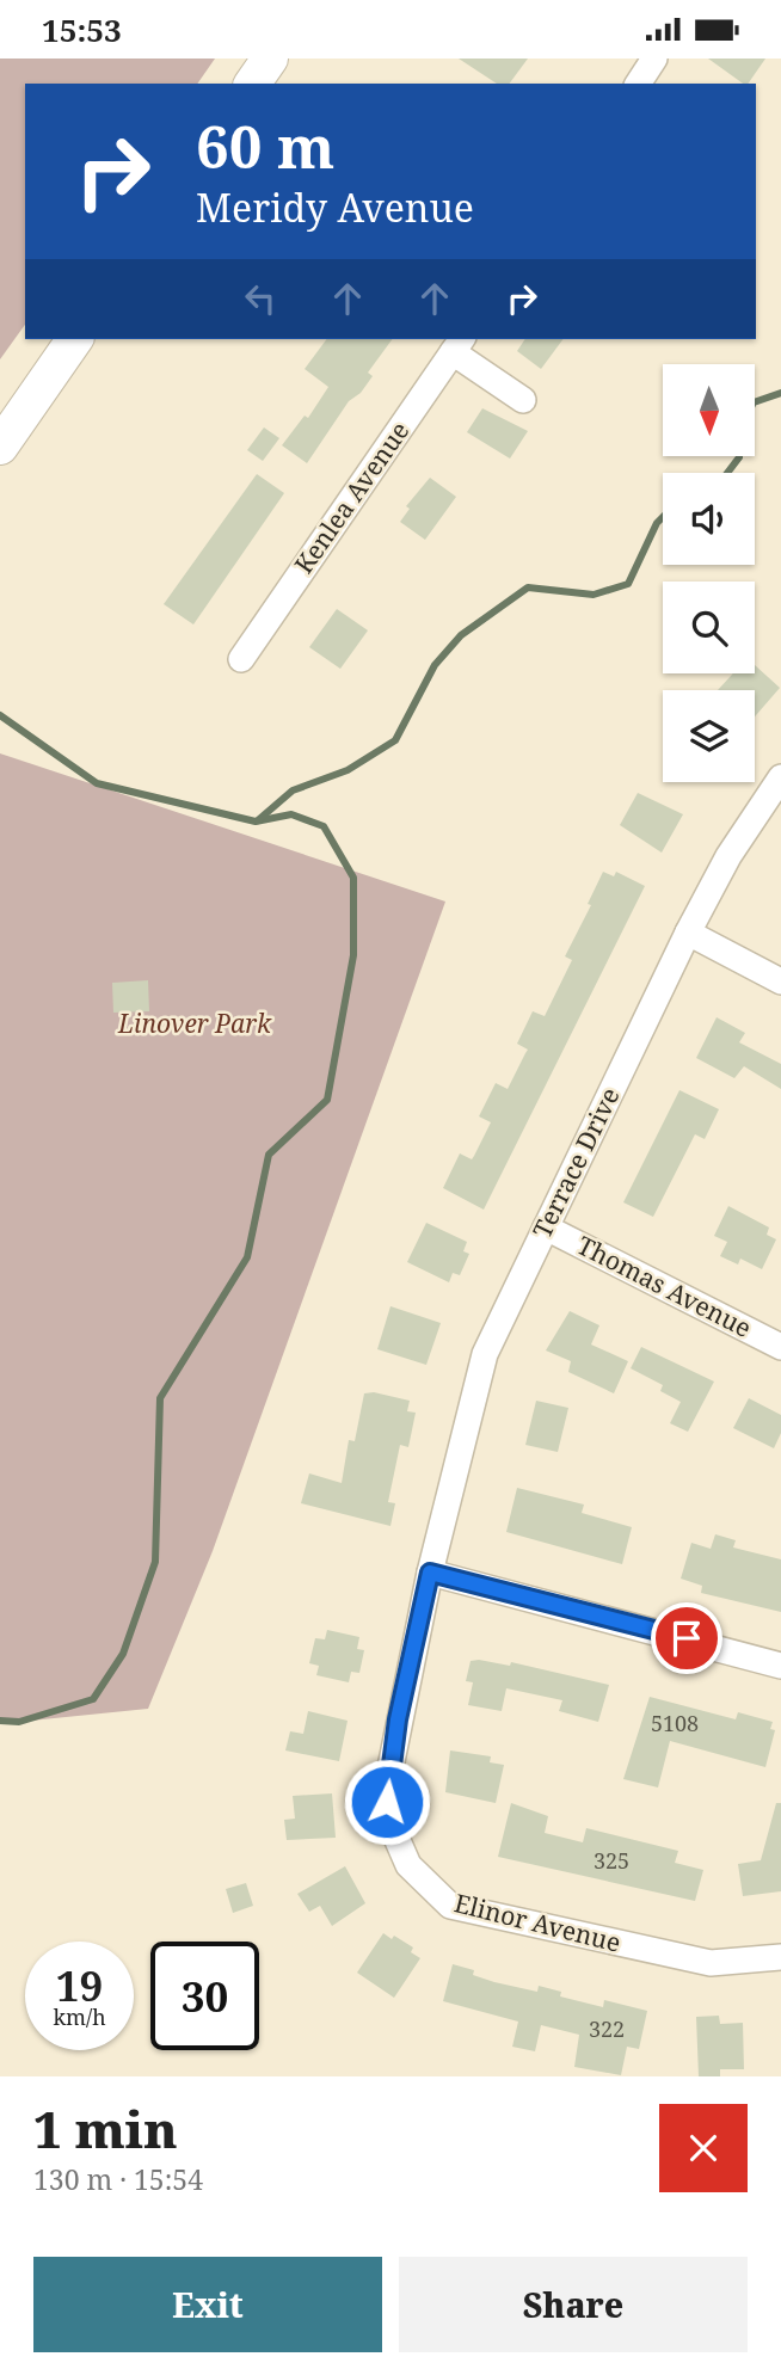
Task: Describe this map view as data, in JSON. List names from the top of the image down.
{
  "streets": {
    "street": [
      "Kenlea Avenue",
      "Terrace Drive",
      "Thomas Avenue",
      "Elinor Avenue"
    ]
  },
  "crossings": [
    ["Terrace Drive", "Thomas Avenue"],
    ["Terrace Drive", "Elinor Avenue"]
  ],
  "parks": ["Linover Park"],
  "house_numbers": ["5108", "325", "322"],
  "north": "bottom",
  "page": {
    "status": "15:53",
    "turn": ["60 m", "Meridy Avenue"],
    "speed": "19 km/h",
    "limit": "30",
    "heading": ["1 min", "130 m · 15:54"],
    "buttons": ["Exit", "Share"]
  }
}
